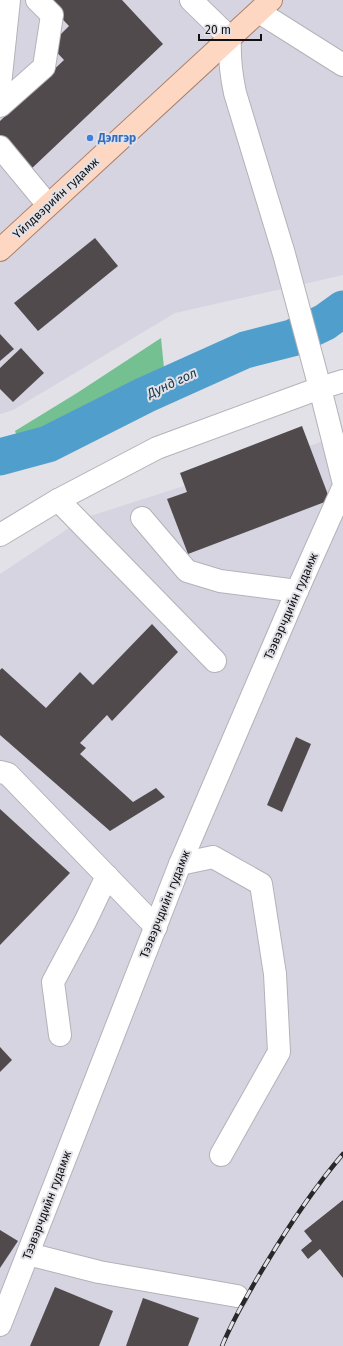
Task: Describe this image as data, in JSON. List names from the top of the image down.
{
  "streets": {
    "main road": ["Yйлдвэрийн гудамж"],
    "street": ["Тээвэрчдийн гудамж"]
  },
  "water": ["Дунд гол"],
  "places": ["Дэлгэр"],
  "scale_bar": "20 m"
}
